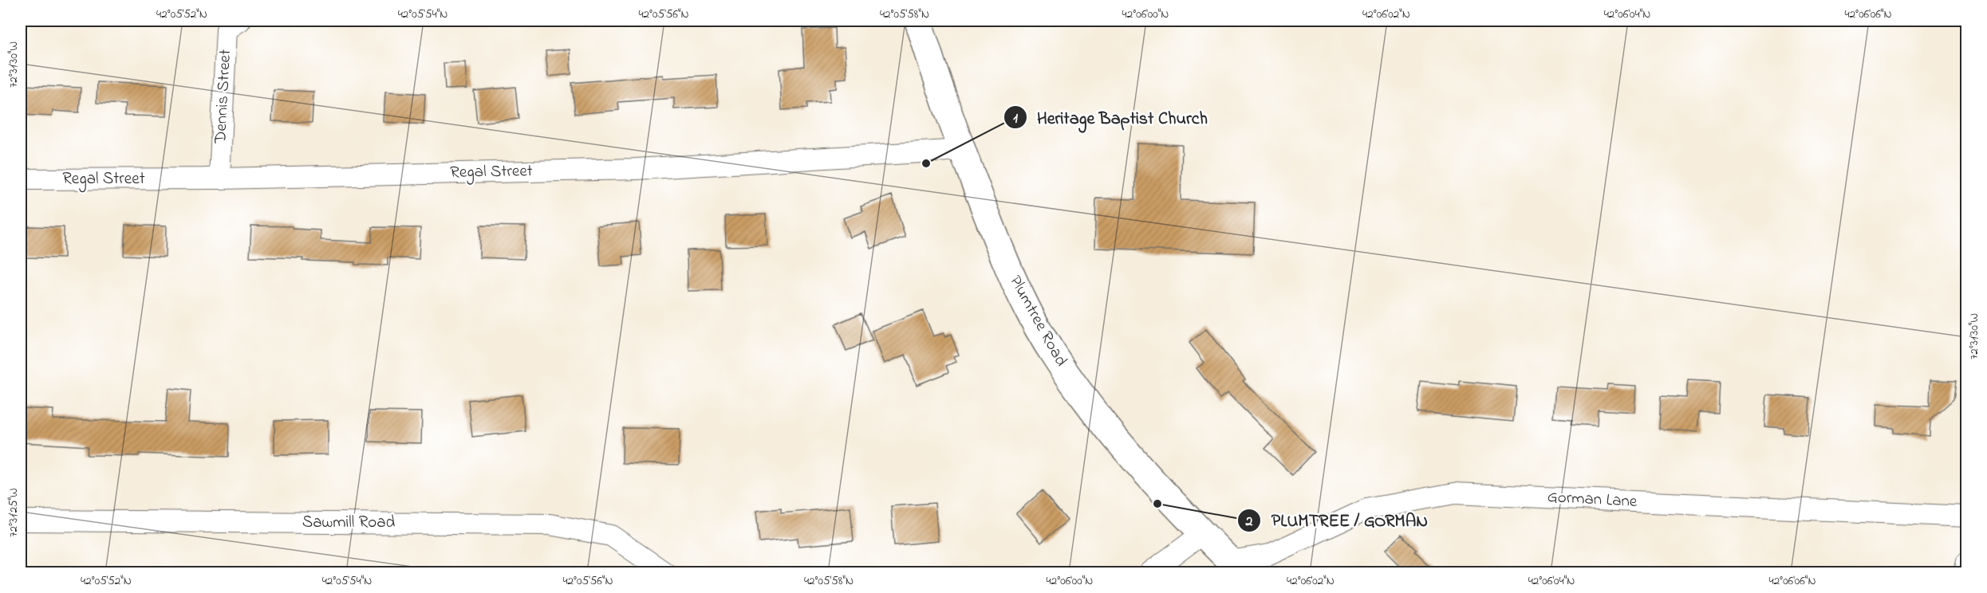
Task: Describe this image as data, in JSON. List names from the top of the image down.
{
  "streets": {
    "street": [
      "Dennis Street",
      "Regal Street",
      "Plumtree Road",
      "Gorman Lane",
      "Sawmill Road"
    ]
  },
  "crossings": [
    ["Dennis Street", "Regal Street"],
    ["Regal Street", "Plumtree Road"],
    ["Plumtree Road", "Gorman Lane"]
  ],
  "places": ["Heritage Baptist Church", "PLUMTREE / GORMAN"],
  "coordinates": [
    "42°05'52\"N",
    "42°05'54\"N",
    "42°05'56\"N",
    "42°05'58\"N",
    "42°06'00\"N",
    "42°06'02\"N",
    "42°06'04\"N",
    "42°06'06\"N",
    "72°31'30\"W",
    "72°31'25\"W"
  ]
}
